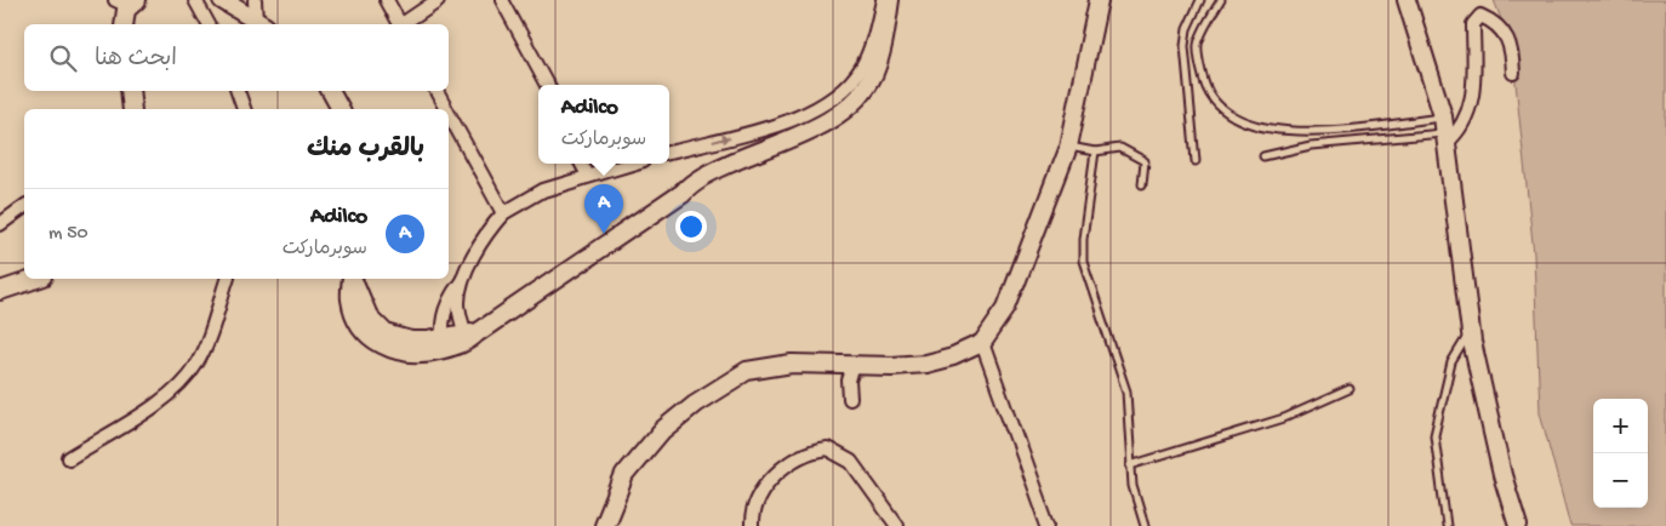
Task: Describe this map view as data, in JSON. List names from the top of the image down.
{
  "page": {
    "search": "ابحث هنا",
    "popup": ["Adilco", "سوبرماركت"],
    "heading": "بالقرب منك",
    "pins": "A",
    "list": [
      {
        "mark": "A",
        "name": "Adilco",
        "note": "سوبرماركت",
        "value": "50 m"
      }
    ],
    "map_buttons": ["+", "−"]
  }
}
